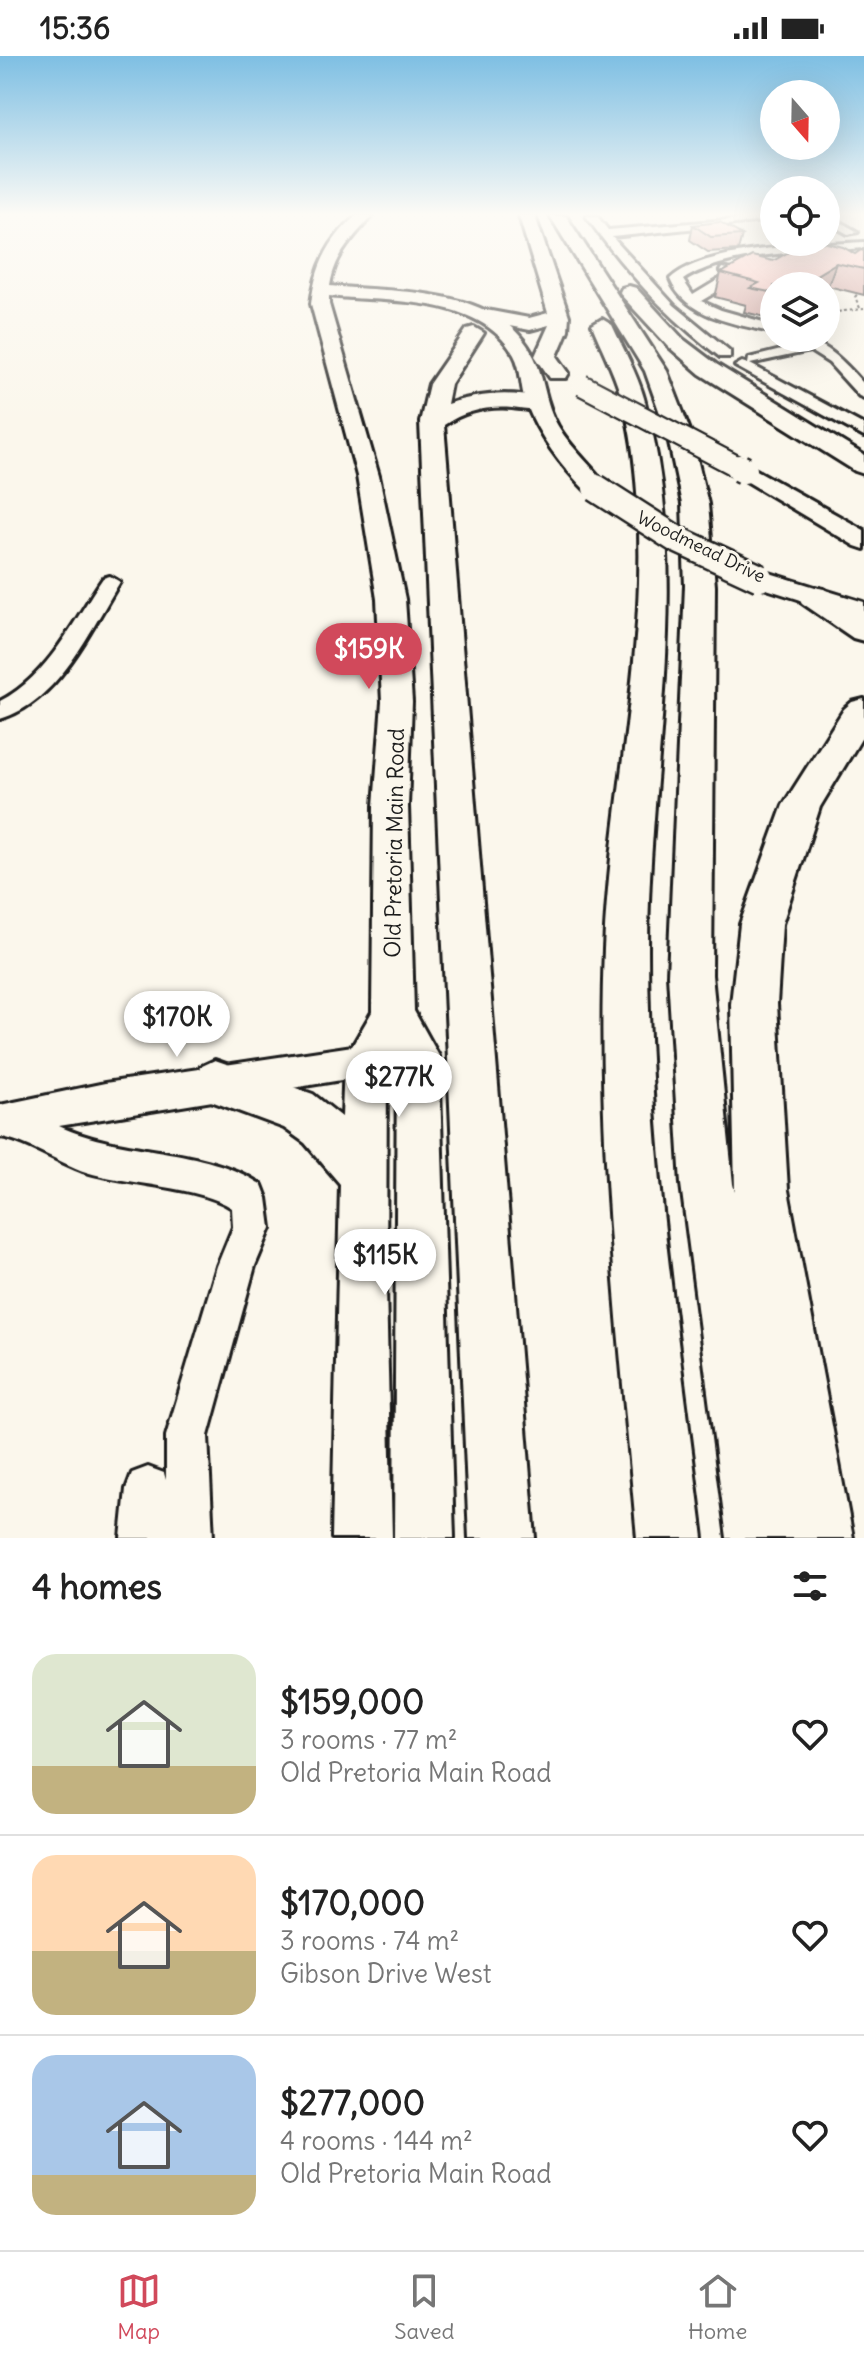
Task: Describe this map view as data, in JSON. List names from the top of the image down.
{
  "streets": {
    "main road": ["Woodmead Drive", "Old Pretoria Main Road"]
  },
  "north": "bottom",
  "page": {
    "status": "15:36",
    "price": [
      "$159K",
      "$170K",
      "$277K",
      "$115K"
    ],
    "heading": "4 homes",
    "list": [
      {
        "name": "$159,000",
        "note": "3 rooms · 77 m² · Old Pretoria Main Road"
      },
      {
        "name": "$170,000",
        "note": "3 rooms · 74 m² · Gibson Drive West"
      },
      {
        "name": "$277,000",
        "note": "4 rooms · 144 m² · Old Pretoria Main Road"
      }
    ],
    "tabs": ["Map", "Saved", "Home"]
  }
}
